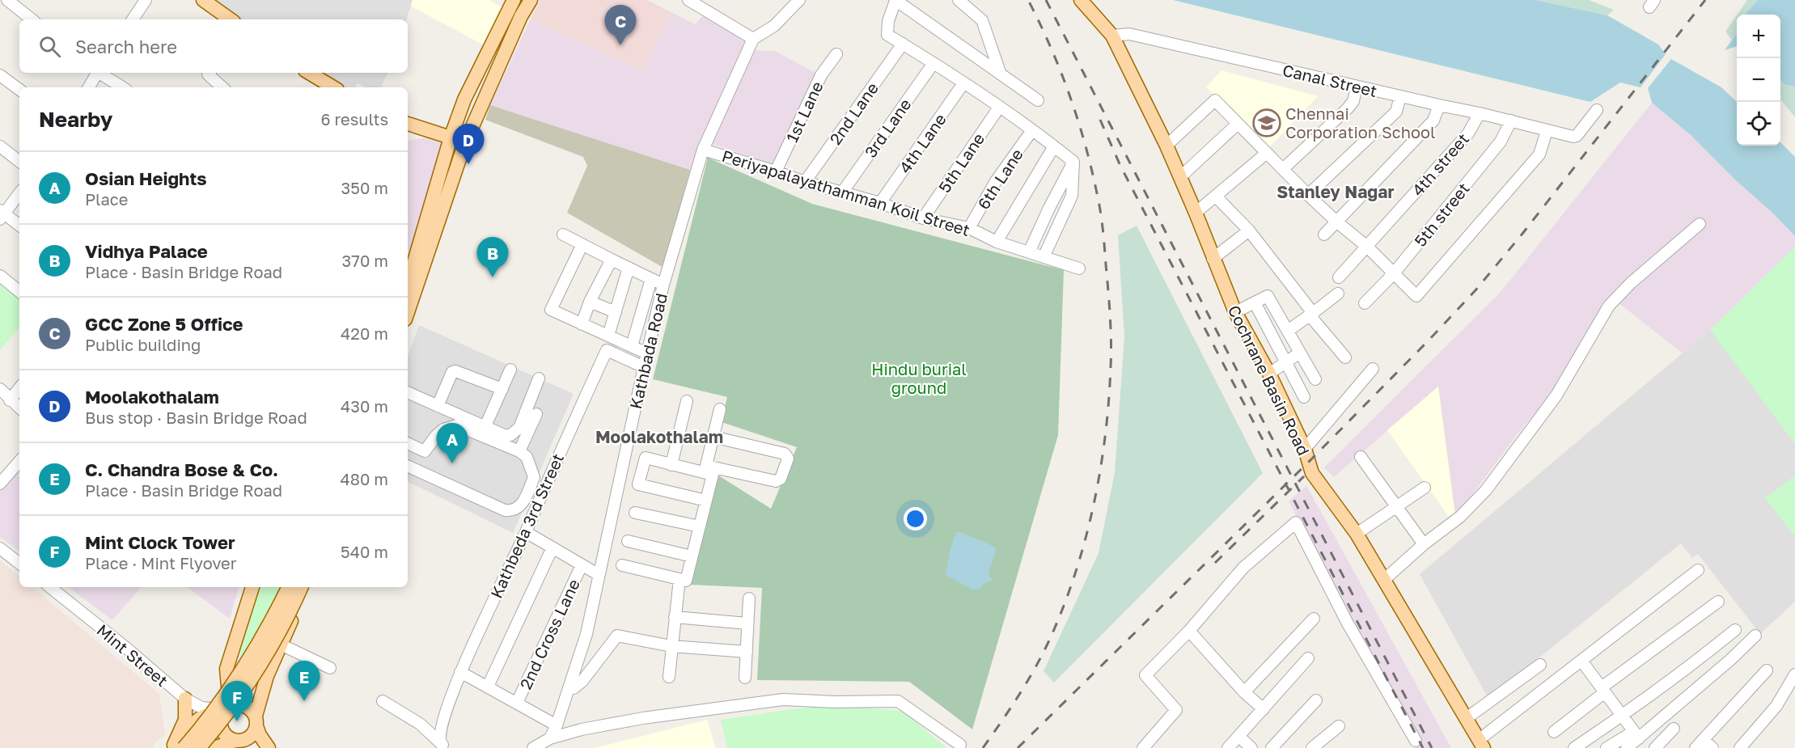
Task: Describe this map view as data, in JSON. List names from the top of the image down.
{
  "streets": {
    "main road": ["Cochrane Basin Road"],
    "street": [
      "Canal Street",
      "1st Lane",
      "2nd Lane",
      "3rd Lane",
      "4th Lane",
      "5th Lane",
      "4th street",
      "6th Lane",
      "Periyapalayathamman Koil Street",
      "5th street",
      "Kathbada Road",
      "Kathbeda 3rd Street",
      "2nd Cross Lane",
      "Mint Street"
    ]
  },
  "crossings": [
    ["Canal Street", "4th street"],
    ["Canal Street", "5th street"],
    ["Canal Street", "Cochrane Basin Road"],
    ["1st Lane", "Periyapalayathamman Koil Street"],
    ["2nd Lane", "Periyapalayathamman Koil Street"],
    ["3rd Lane", "Periyapalayathamman Koil Street"],
    ["4th Lane", "Periyapalayathamman Koil Street"],
    ["5th Lane", "Periyapalayathamman Koil Street"],
    ["6th Lane", "Periyapalayathamman Koil Street"],
    ["Periyapalayathamman Koil Street", "Kathbada Road"],
    ["Kathbada Road", "Kathbeda 3rd Street"]
  ],
  "districts": ["Stanley Nagar", "Moolakothalam"],
  "parks": ["Hindu burial ground"],
  "places": {
    "school or university": ["Chennai Corporation School"]
  },
  "page": {
    "pins": [
      "C",
      "D",
      "B",
      "A",
      "E",
      "F"
    ],
    "map_buttons": ["+", "−"],
    "search": "Search here",
    "heading": ["Nearby", "6 results"],
    "list": [
      {
        "mark": "A",
        "name": "Osian Heights",
        "note": "Place",
        "value": "350 m"
      },
      {
        "mark": "B",
        "name": "Vidhya Palace",
        "note": "Place · Basin Bridge Road",
        "value": "370 m"
      },
      {
        "mark": "C",
        "name": "GCC Zone 5 Office",
        "note": "Public building",
        "value": "420 m"
      },
      {
        "mark": "D",
        "name": "Moolakothalam",
        "note": "Bus stop · Basin Bridge Road",
        "value": "430 m"
      },
      {
        "mark": "E",
        "name": "C. Chandra Bose & Co.",
        "note": "Place · Basin Bridge Road",
        "value": "480 m"
      },
      {
        "mark": "F",
        "name": "Mint Clock Tower",
        "note": "Place · Mint Flyover",
        "value": "540 m"
      }
    ]
  }
}
